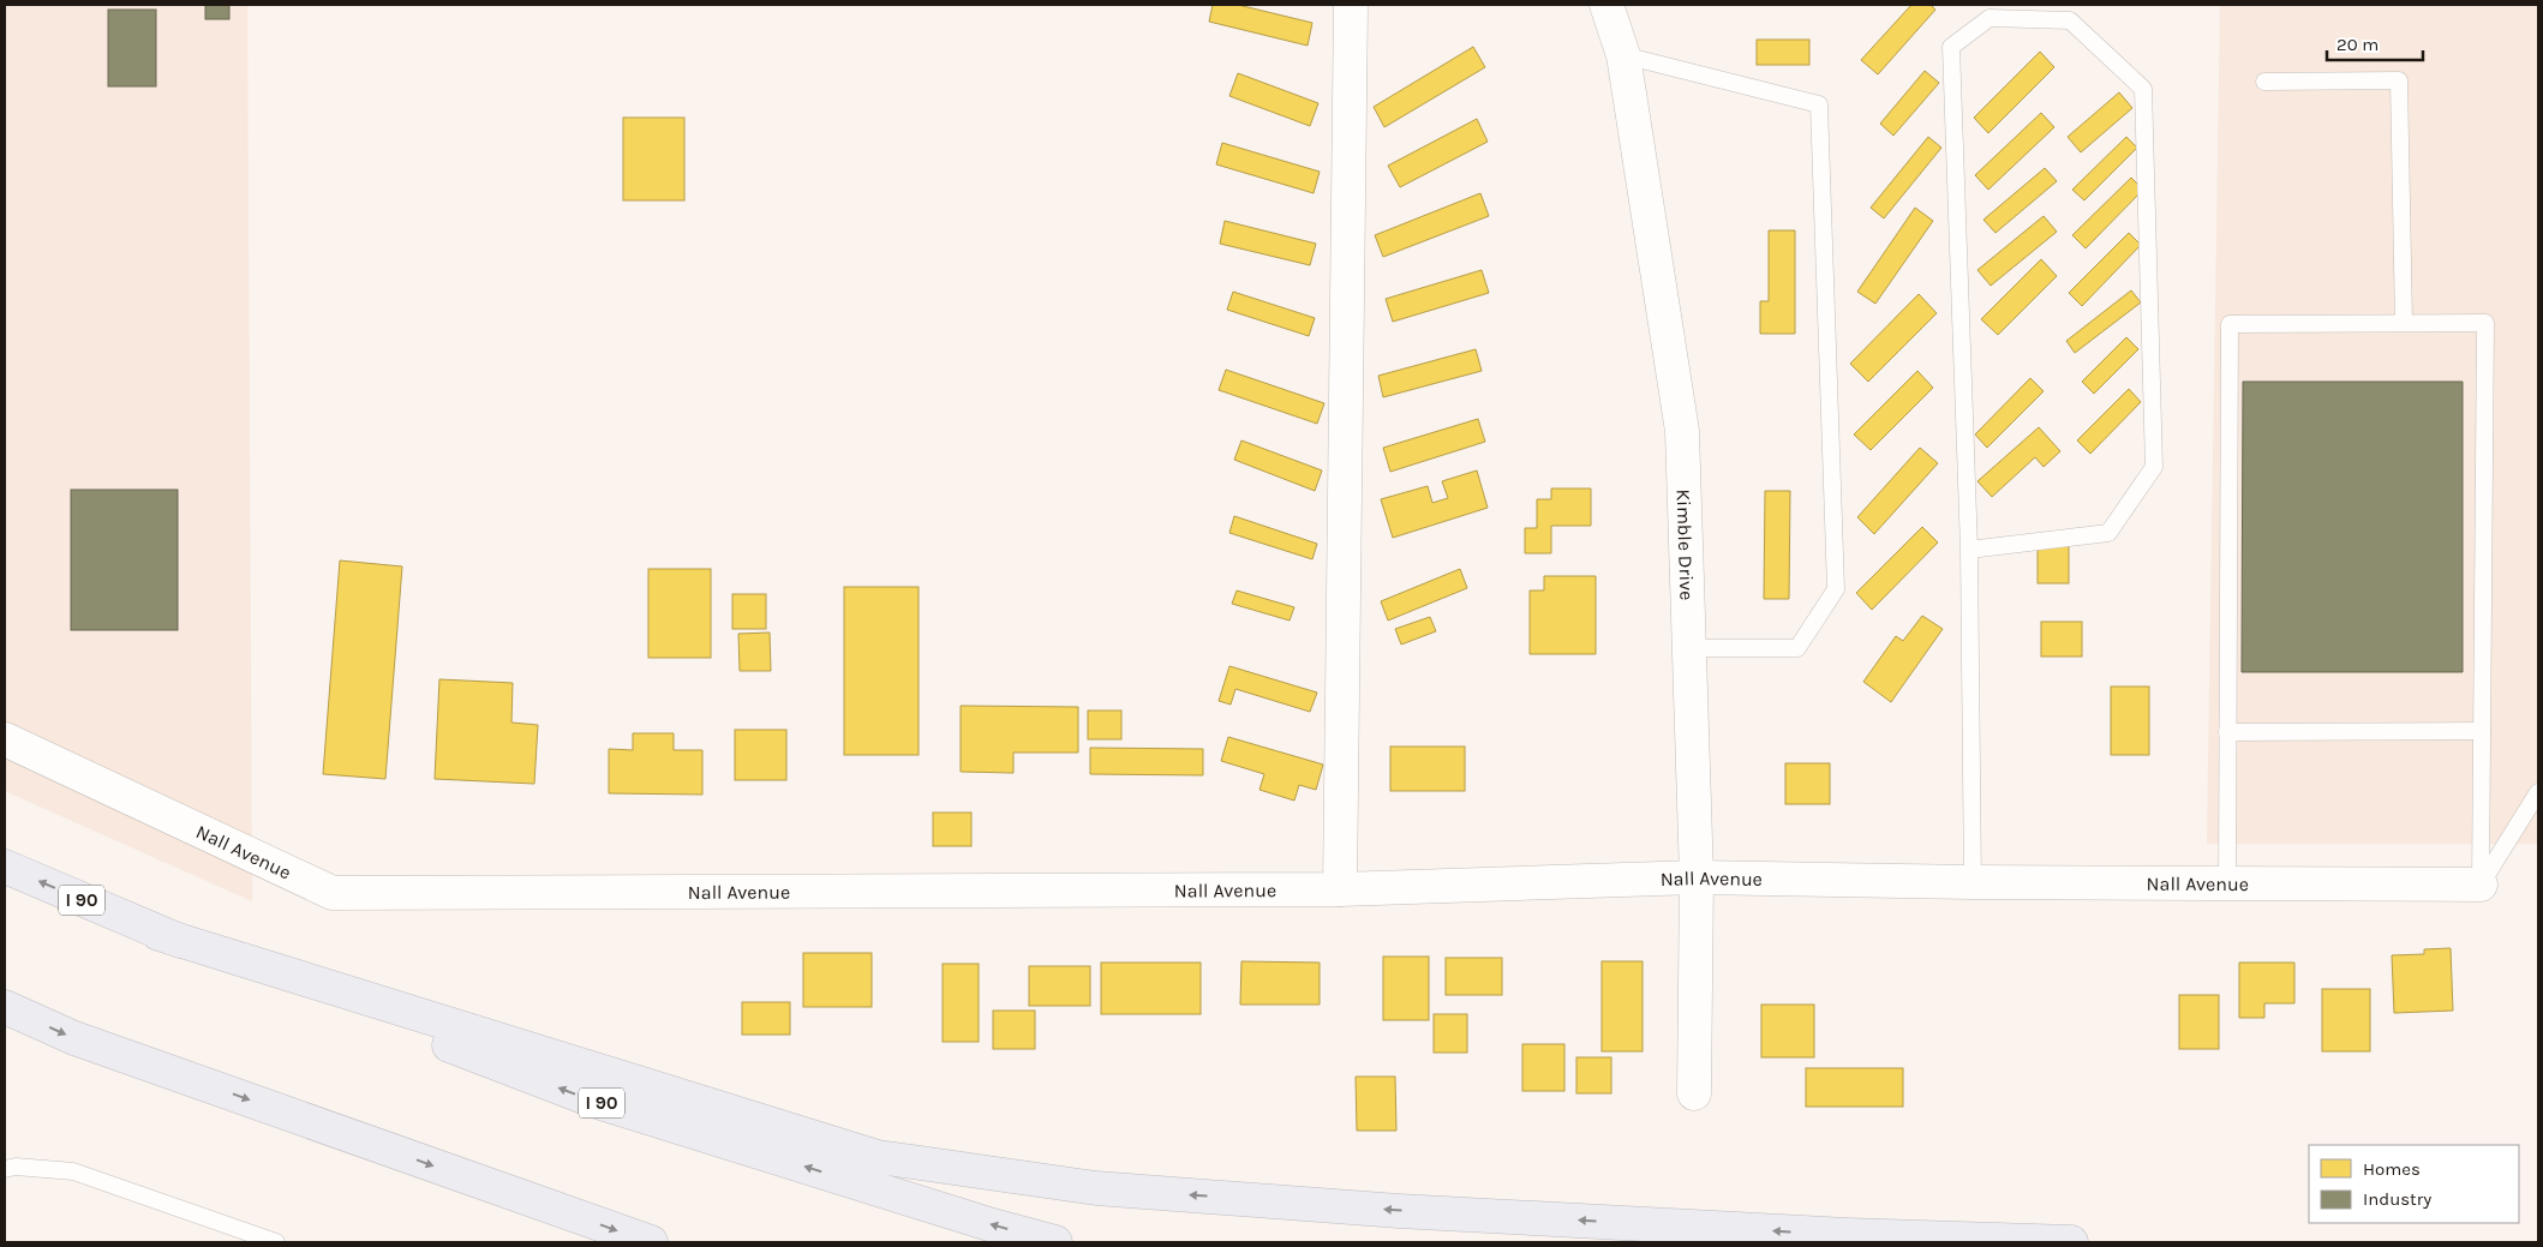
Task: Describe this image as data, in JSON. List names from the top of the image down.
{
  "streets": {
    "highway": ["I 90"],
    "street": ["Kimble Drive", "Nall Avenue"]
  },
  "crossings": [
    ["Kimble Drive", "Nall Avenue"]
  ],
  "legend": ["Homes", "Industry"],
  "scale_bar": "20 m"
}
